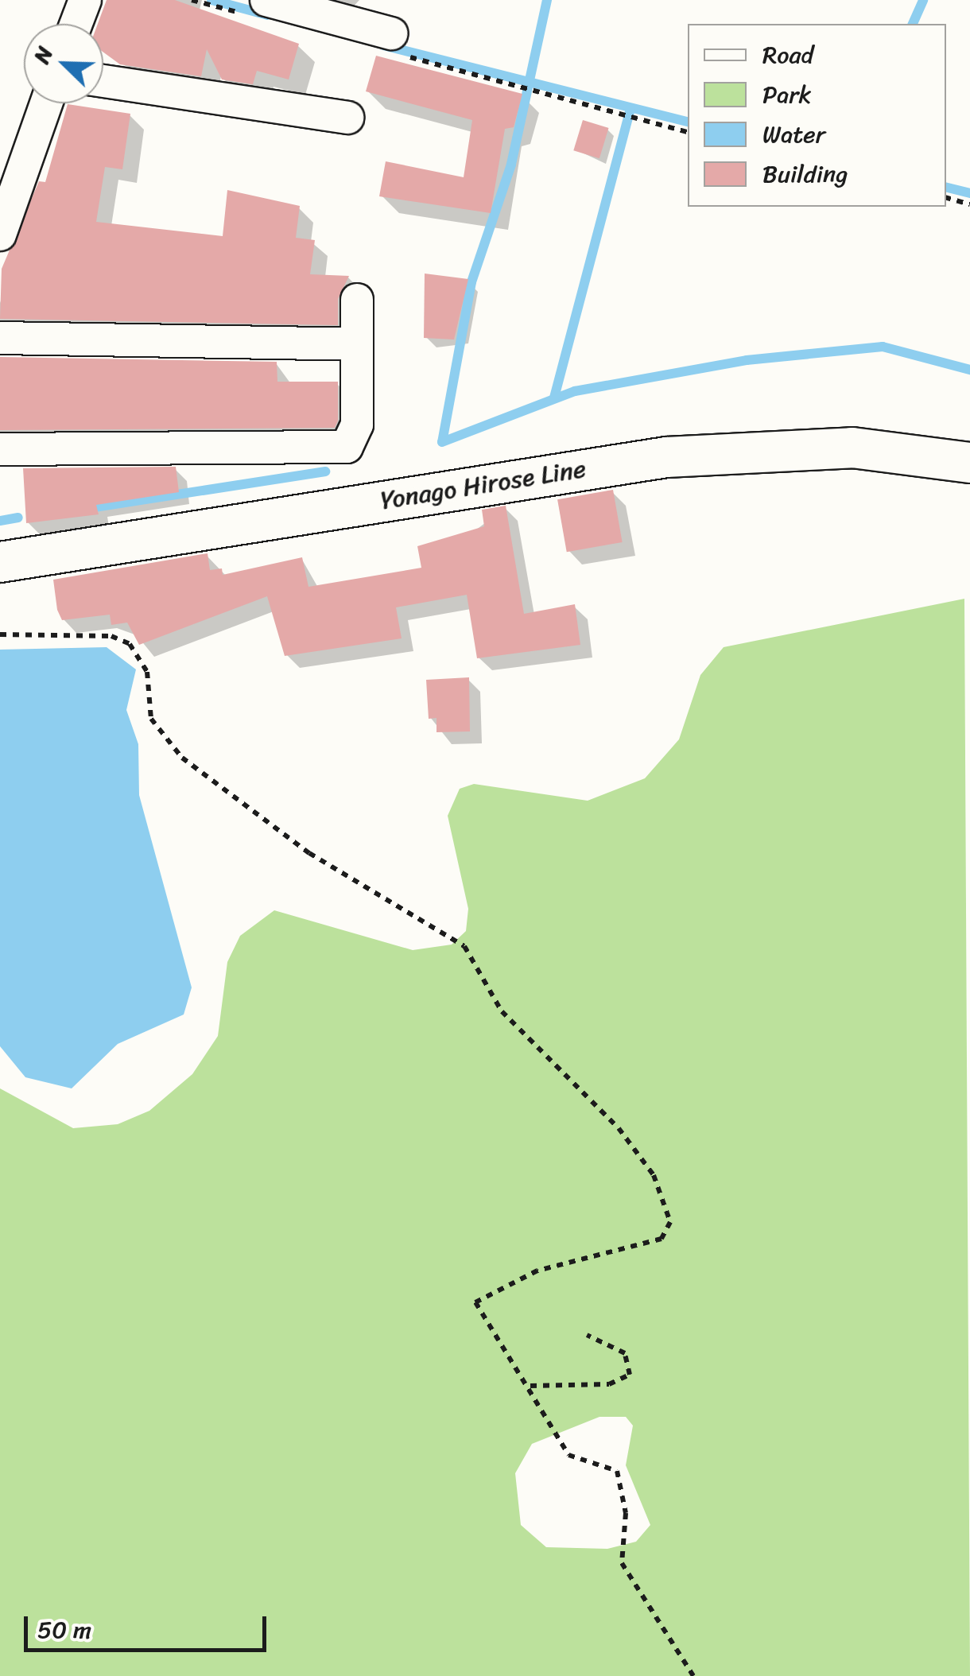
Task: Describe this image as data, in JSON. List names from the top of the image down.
{
  "streets": {
    "main road": ["Yonago Hirose Line"]
  },
  "legend": [
    "Road",
    "Park",
    "Water",
    "Building"
  ],
  "scale_bar": "50 m",
  "north": "top left"
}
